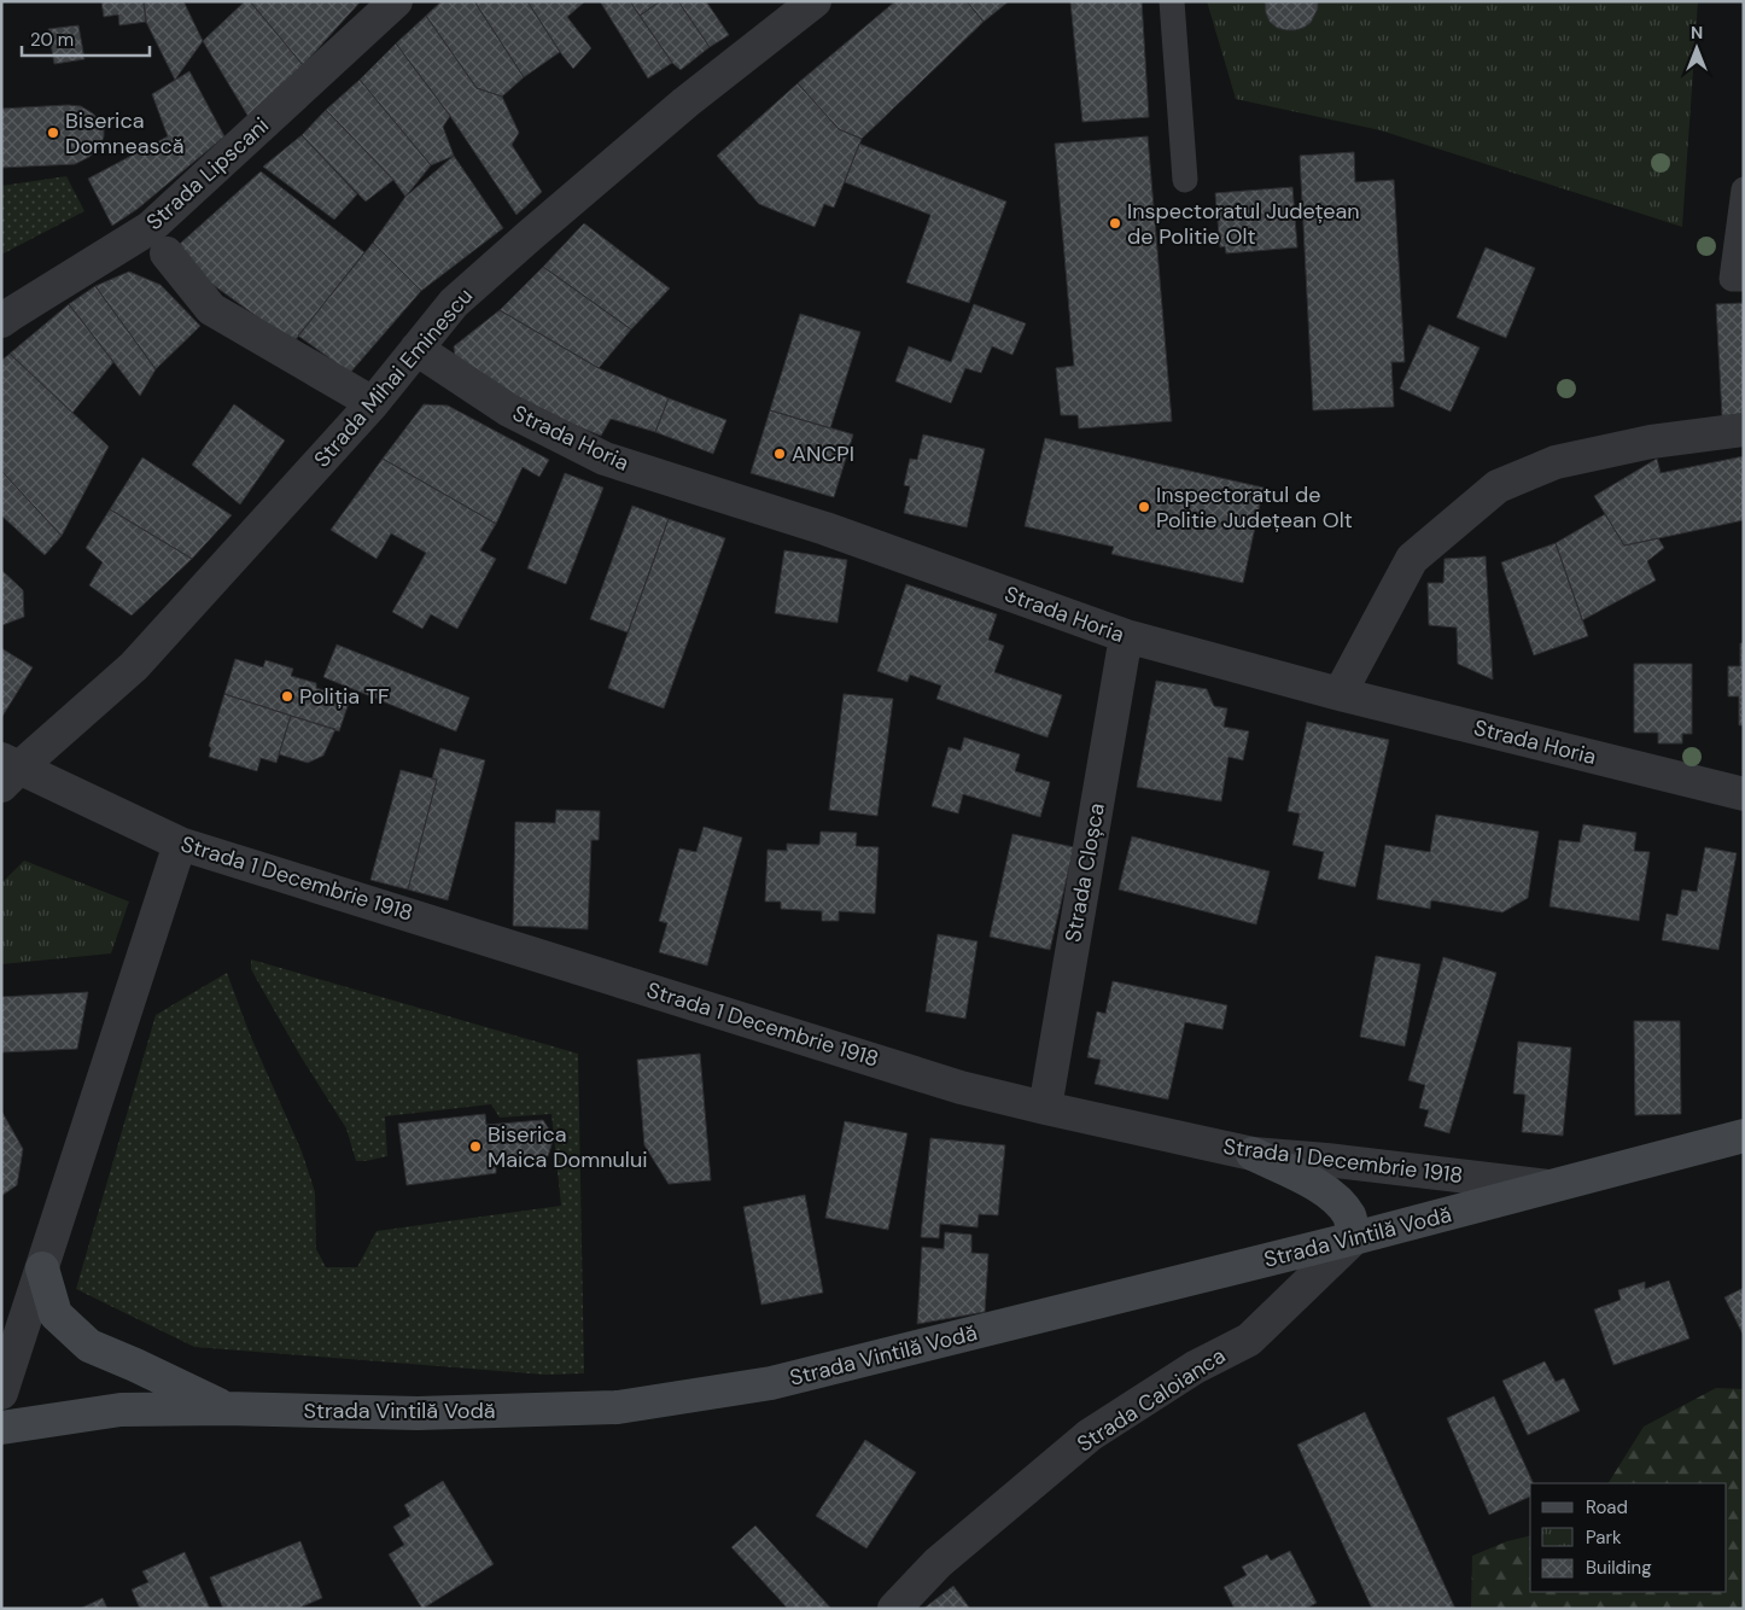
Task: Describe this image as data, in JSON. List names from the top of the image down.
{
  "streets": {
    "main road": ["Strada Vintilă Vodă"],
    "street": [
      "Strada Lipscani",
      "Strada Mihai Eminescu",
      "Strada Horia",
      "Strada Cloșca",
      "Strada 1 Decembrie 1918",
      "Strada Caloianca"
    ]
  },
  "crossings": [
    ["Strada Mihai Eminescu", "Strada Horia"],
    ["Strada Mihai Eminescu", "Strada 1 Decembrie 1918"],
    ["Strada Horia", "Strada Cloșca"],
    ["Strada Cloșca", "Strada 1 Decembrie 1918"],
    ["Strada 1 Decembrie 1918", "Strada Vintilă Vodă"],
    ["Strada Vintilă Vodă", "Strada Caloianca"]
  ],
  "places": [
    "Biserica Domnească",
    "Inspectoratul Județean de Politie Olt",
    "ANCPI",
    "Inspectoratul de Politie Județean Olt",
    "Poliția TF",
    "Biserica Maica Domnului"
  ],
  "legend": ["Road", "Park", "Building"],
  "scale_bar": "20 m",
  "north": "top"
}
